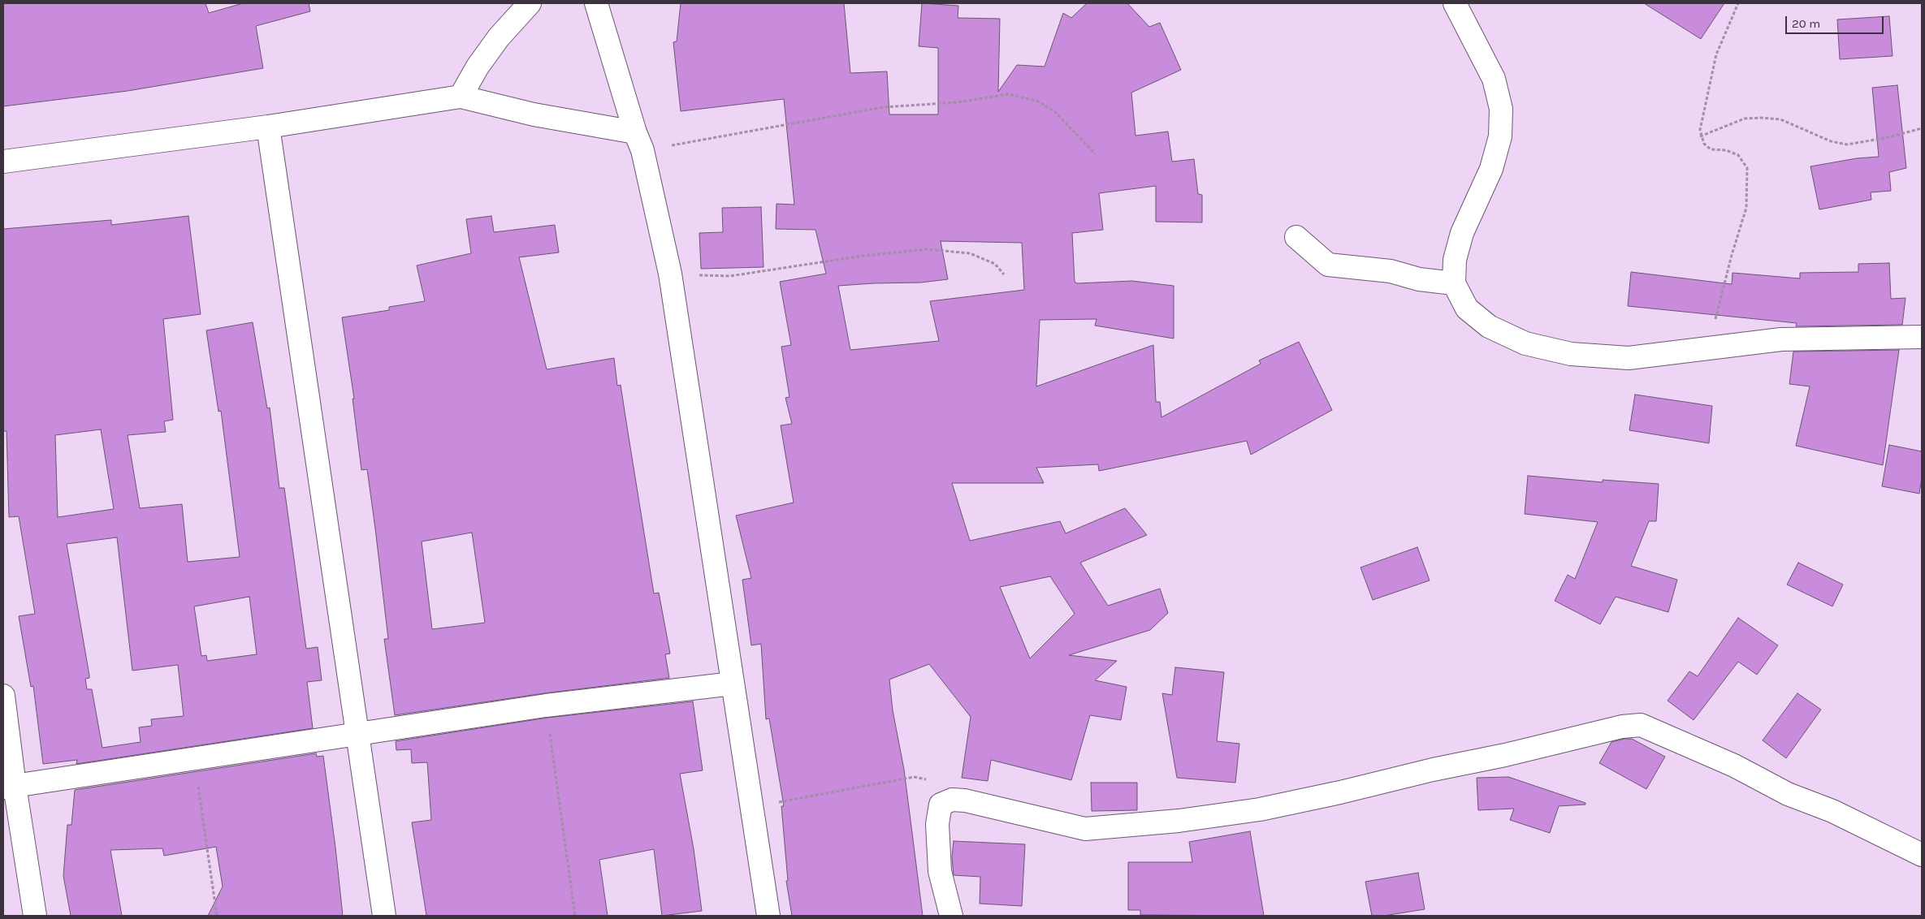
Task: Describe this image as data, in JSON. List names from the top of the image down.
{
  "scale_bar": "20 m"
}
